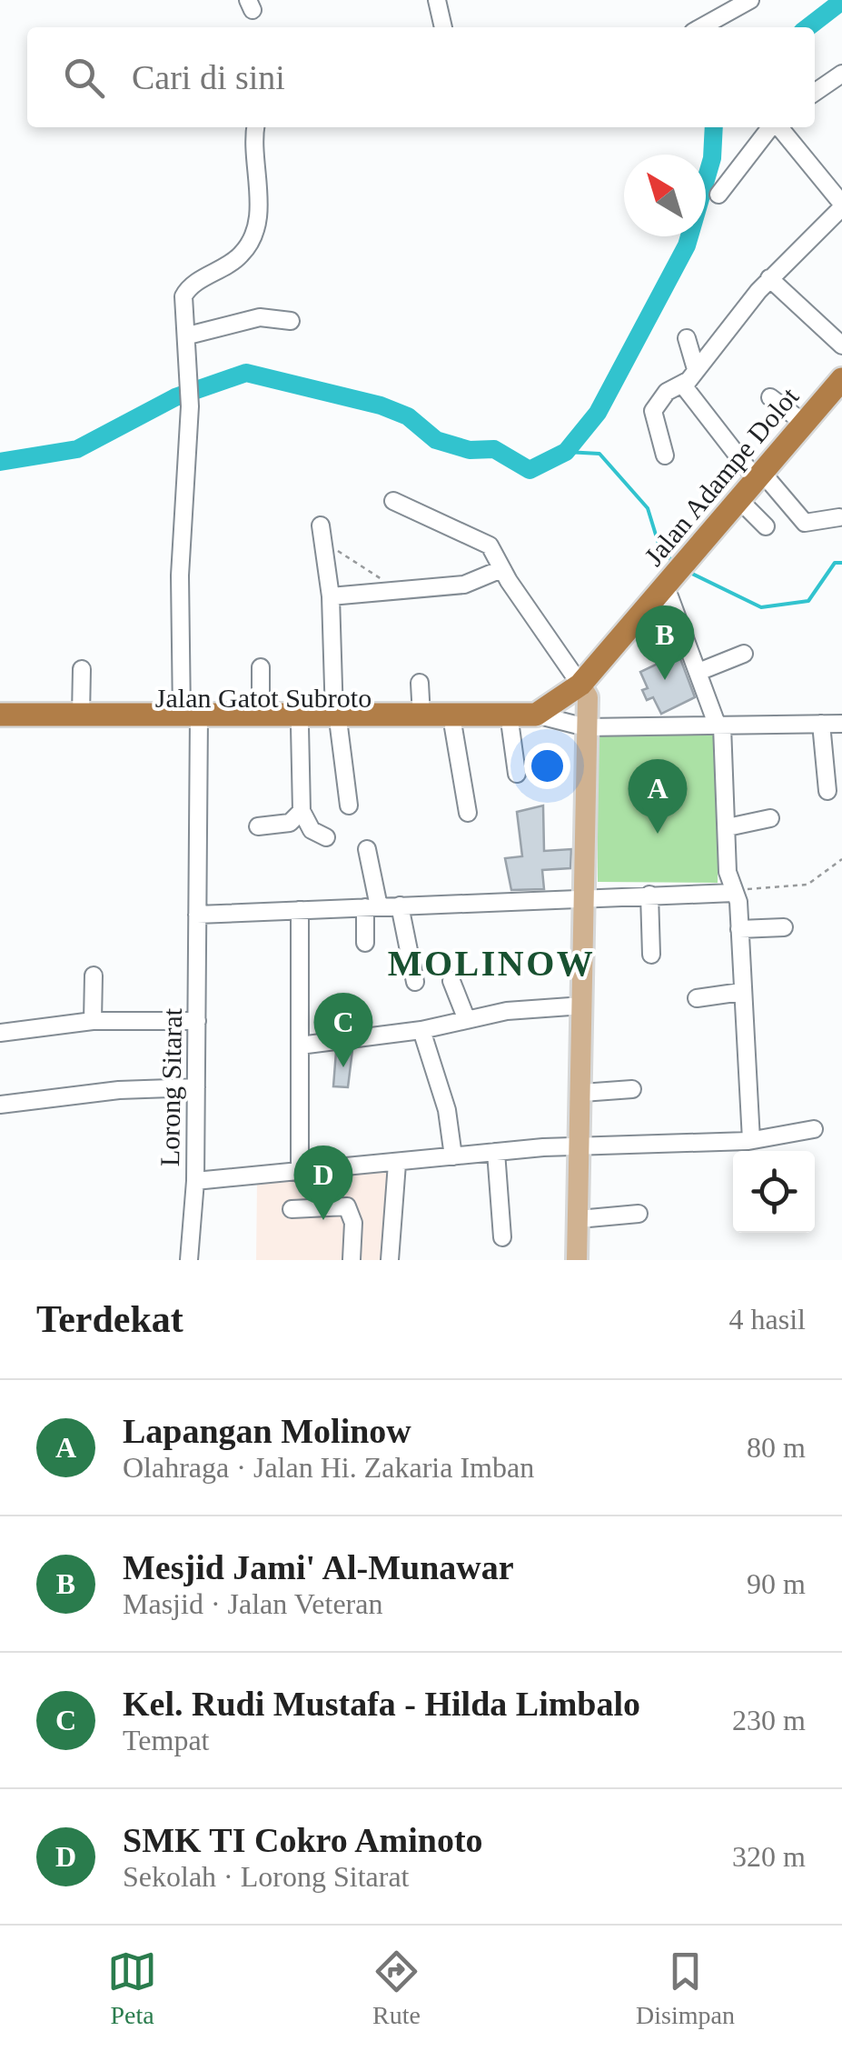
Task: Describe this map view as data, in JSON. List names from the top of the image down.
{
  "streets": {
    "highway": ["Jalan Adampe Dolot", "Jalan Gatot Subroto"],
    "street": ["Lorong Sitarat"]
  },
  "crossings": [
    ["Jalan Adampe Dolot", "Jalan Gatot Subroto"],
    ["Jalan Gatot Subroto", "Lorong Sitarat"]
  ],
  "districts": ["MOLINOW"],
  "north": "top left",
  "page": {
    "search": "Cari di sini",
    "pins": [
      "B",
      "A",
      "C",
      "D"
    ],
    "heading": ["Terdekat", "4 hasil"],
    "list": [
      {
        "mark": "A",
        "name": "Lapangan Molinow",
        "note": "Olahraga · Jalan Hi. Zakaria Imban",
        "value": "80 m"
      },
      {
        "mark": "B",
        "name": "Mesjid Jami' Al-Munawar",
        "note": "Masjid · Jalan Veteran",
        "value": "90 m"
      },
      {
        "mark": "C",
        "name": "Kel. Rudi Mustafa - Hilda Limbalo",
        "note": "Tempat",
        "value": "230 m"
      },
      {
        "mark": "D",
        "name": "SMK TI Cokro Aminoto",
        "note": "Sekolah · Lorong Sitarat",
        "value": "320 m"
      }
    ],
    "nav": ["Peta", "Rute", "Disimpan"]
  }
}
